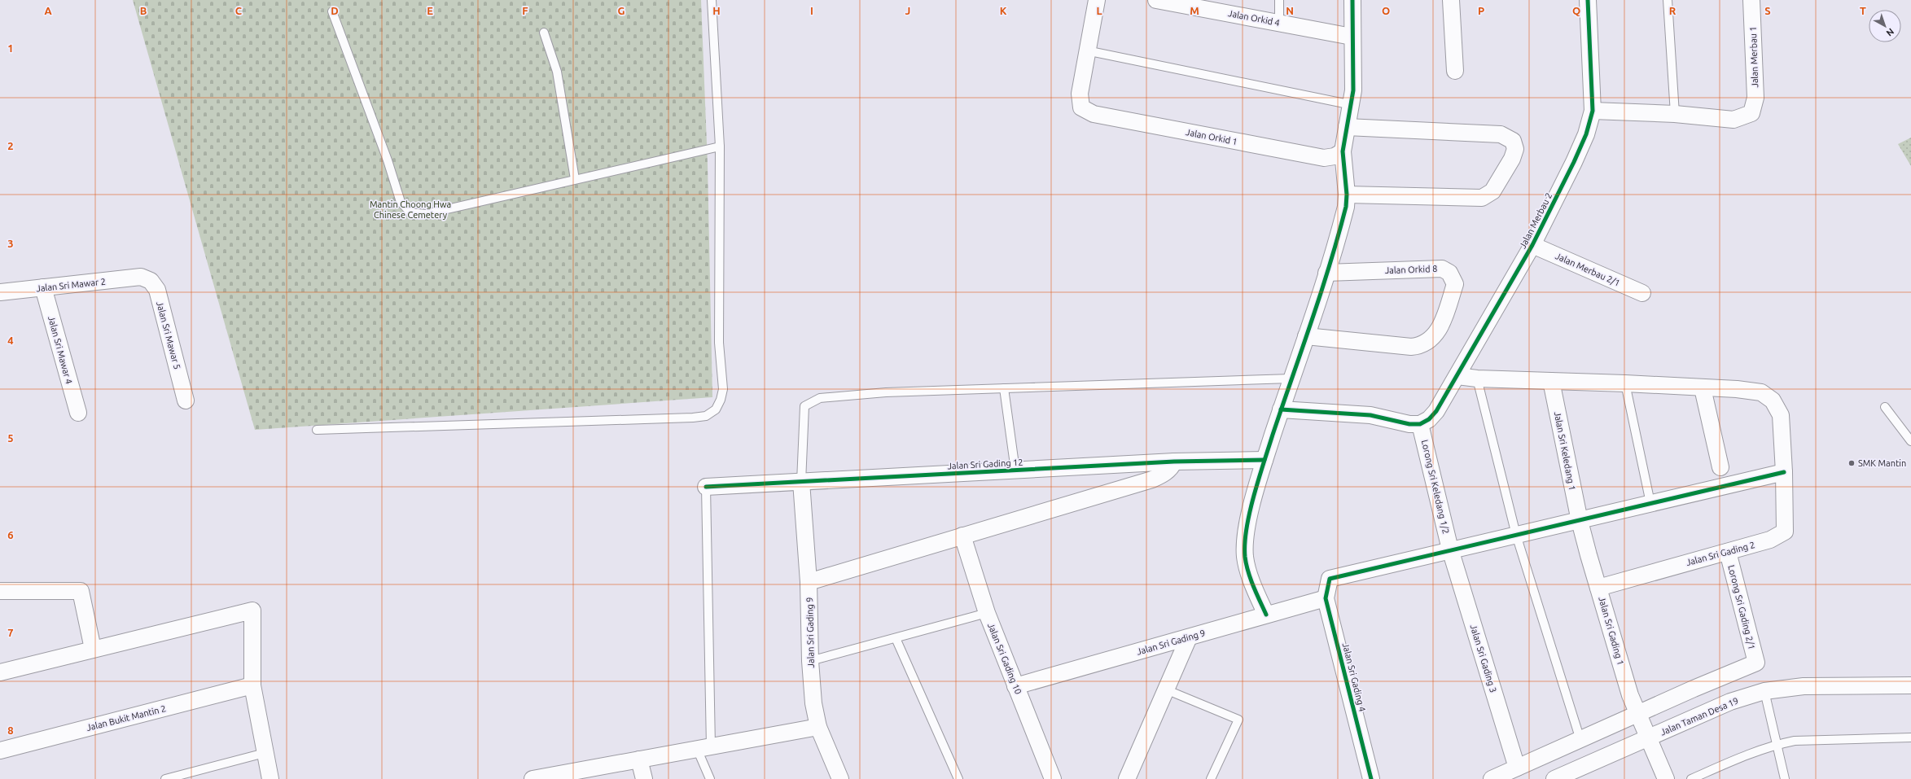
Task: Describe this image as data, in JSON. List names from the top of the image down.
{
  "streets": {
    "street": [
      "Jalan Orkid 4",
      "Jalan Merbau 1",
      "Jalan Orkid 1",
      "Jalan Merbau 2",
      "Jalan Orkid 8",
      "Jalan Merbau 2/1",
      "Jalan Sri Mawar 2",
      "Jalan Sri Mawar 5",
      "Jalan Sri Mawar 4",
      "Jalan Sri Keledang 1",
      "Jalan Sri Gading 12",
      "Lorong Sri Keledang 1/2",
      "Jalan Sri Gading 2",
      "Lorong Sri Gading 2/1",
      "Jalan Sri Gading 1",
      "Jalan Sri Gading 9",
      "Jalan Sri Gading 10",
      "Jalan Sri Gading 3",
      "Jalan Sri Gading 4",
      "Jalan Taman Desa 19",
      "Jalan Bukit Mantin 2"
    ]
  },
  "crossings": [
    ["Jalan Merbau 2", "Jalan Merbau 2/1"],
    ["Jalan Merbau 2", "Lorong Sri Keledang 1/2"],
    ["Jalan Sri Mawar 2", "Jalan Sri Mawar 5"],
    ["Jalan Sri Mawar 2", "Jalan Sri Mawar 4"],
    ["Jalan Sri Keledang 1", "Jalan Sri Gading 1"],
    ["Jalan Sri Gading 12", "Jalan Sri Gading 9"],
    ["Lorong Sri Keledang 1/2", "Jalan Sri Gading 3"],
    ["Lorong Sri Keledang 1/2", "Jalan Sri Gading 4"],
    ["Jalan Sri Gading 2", "Lorong Sri Gading 2/1"],
    ["Jalan Sri Gading 2", "Jalan Sri Gading 1"],
    ["Lorong Sri Gading 2/1", "Jalan Sri Gading 1"],
    ["Jalan Sri Gading 1", "Jalan Taman Desa 19"],
    ["Jalan Sri Gading 9", "Jalan Sri Gading 10"],
    ["Jalan Sri Gading 9", "Jalan Sri Gading 4"],
    ["Jalan Sri Gading 3", "Jalan Sri Gading 4"]
  ],
  "parks": ["Mantin Choong Hwa Chinese Cemetery"],
  "places": ["SMK Mantin"],
  "north": "bottom right",
  "grid": {
    "columns": [
      "A",
      "B",
      "C",
      "D",
      "E",
      "F",
      "G",
      "H",
      "I",
      "J",
      "K",
      "L",
      "M",
      "N",
      "O",
      "P",
      "Q",
      "R",
      "S",
      "T"
    ],
    "rows": [
      "1",
      "2",
      "3",
      "4",
      "5",
      "6",
      "7",
      "8"
    ]
  }
}
